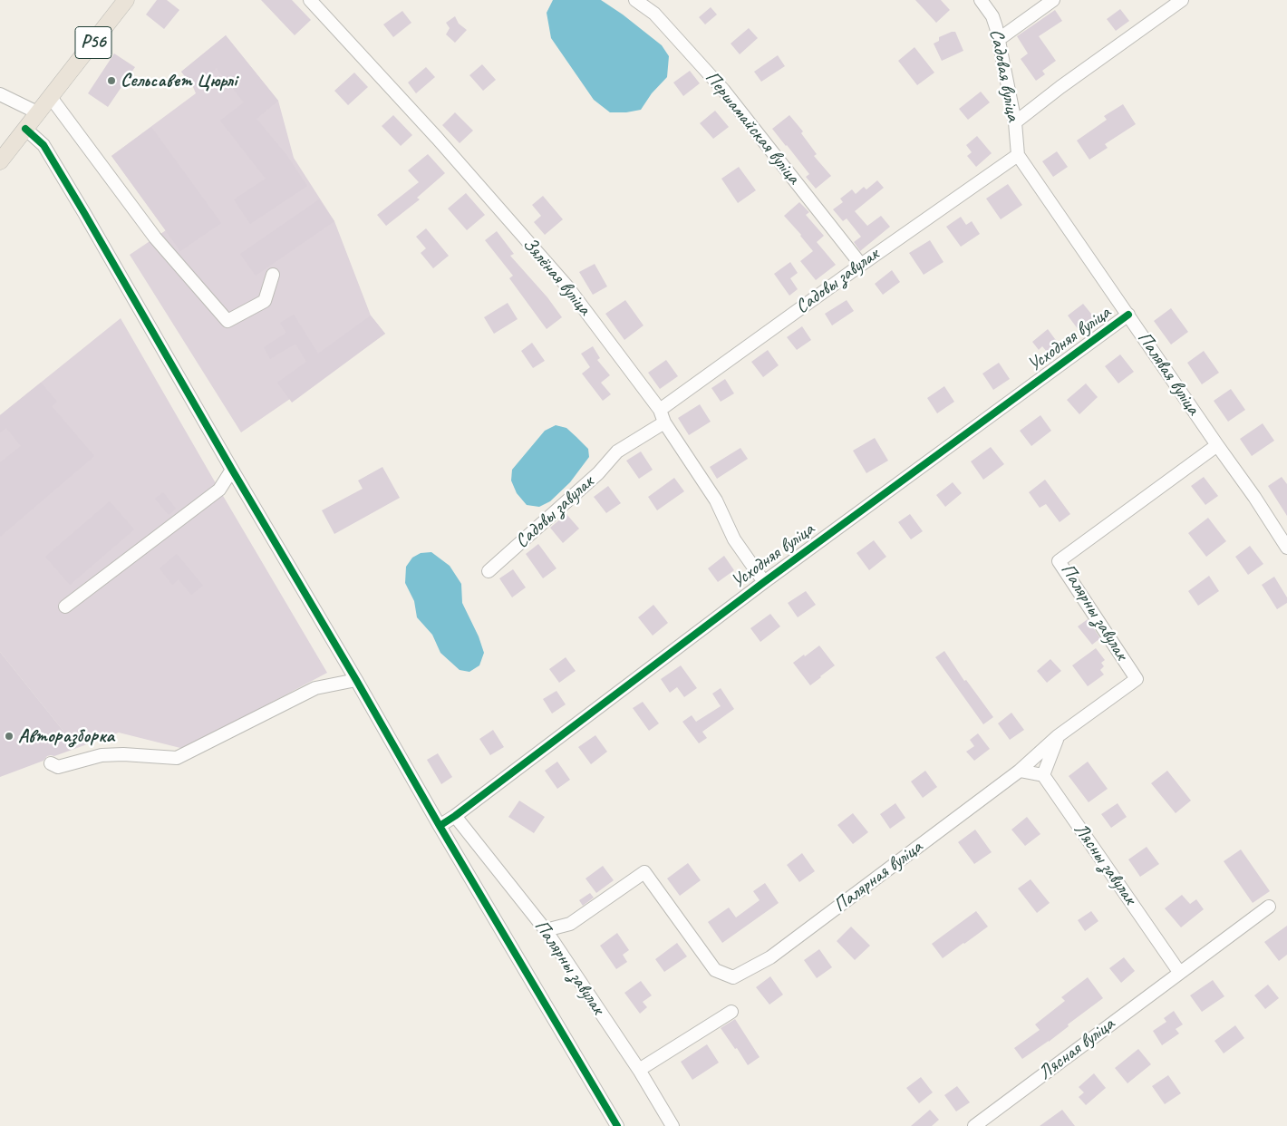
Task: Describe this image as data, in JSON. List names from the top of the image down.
{
  "streets": {
    "main road": ["Р56"],
    "street": [
      "Садовая вуліца",
      "Першамайская вуліца",
      "Зялёная вуліца",
      "Садовы завулак",
      "Усходняя вуліца",
      "Палявая вуліца",
      "Палярны завулак",
      "Лясны завулак",
      "Палярная вуліца",
      "Лясная вуліца"
    ]
  },
  "crossings": [
    ["Садовая вуліца", "Садовы завулак"],
    ["Садовая вуліца", "Палявая вуліца"],
    ["Першамайская вуліца", "Садовы завулак"],
    ["Зялёная вуліца", "Садовы завулак"],
    ["Зялёная вуліца", "Усходняя вуліца"],
    ["Садовы завулак", "Палявая вуліца"],
    ["Усходняя вуліца", "Палявая вуліца"],
    ["Усходняя вуліца", "Палярны завулак"],
    ["Палявая вуліца", "Палярны завулак"],
    ["Палярны завулак", "Палярная вуліца"],
    ["Лясны завулак", "Лясная вуліца"]
  ],
  "places": ["Сельсавет Цюрлі", "Авторазборка"]
}
